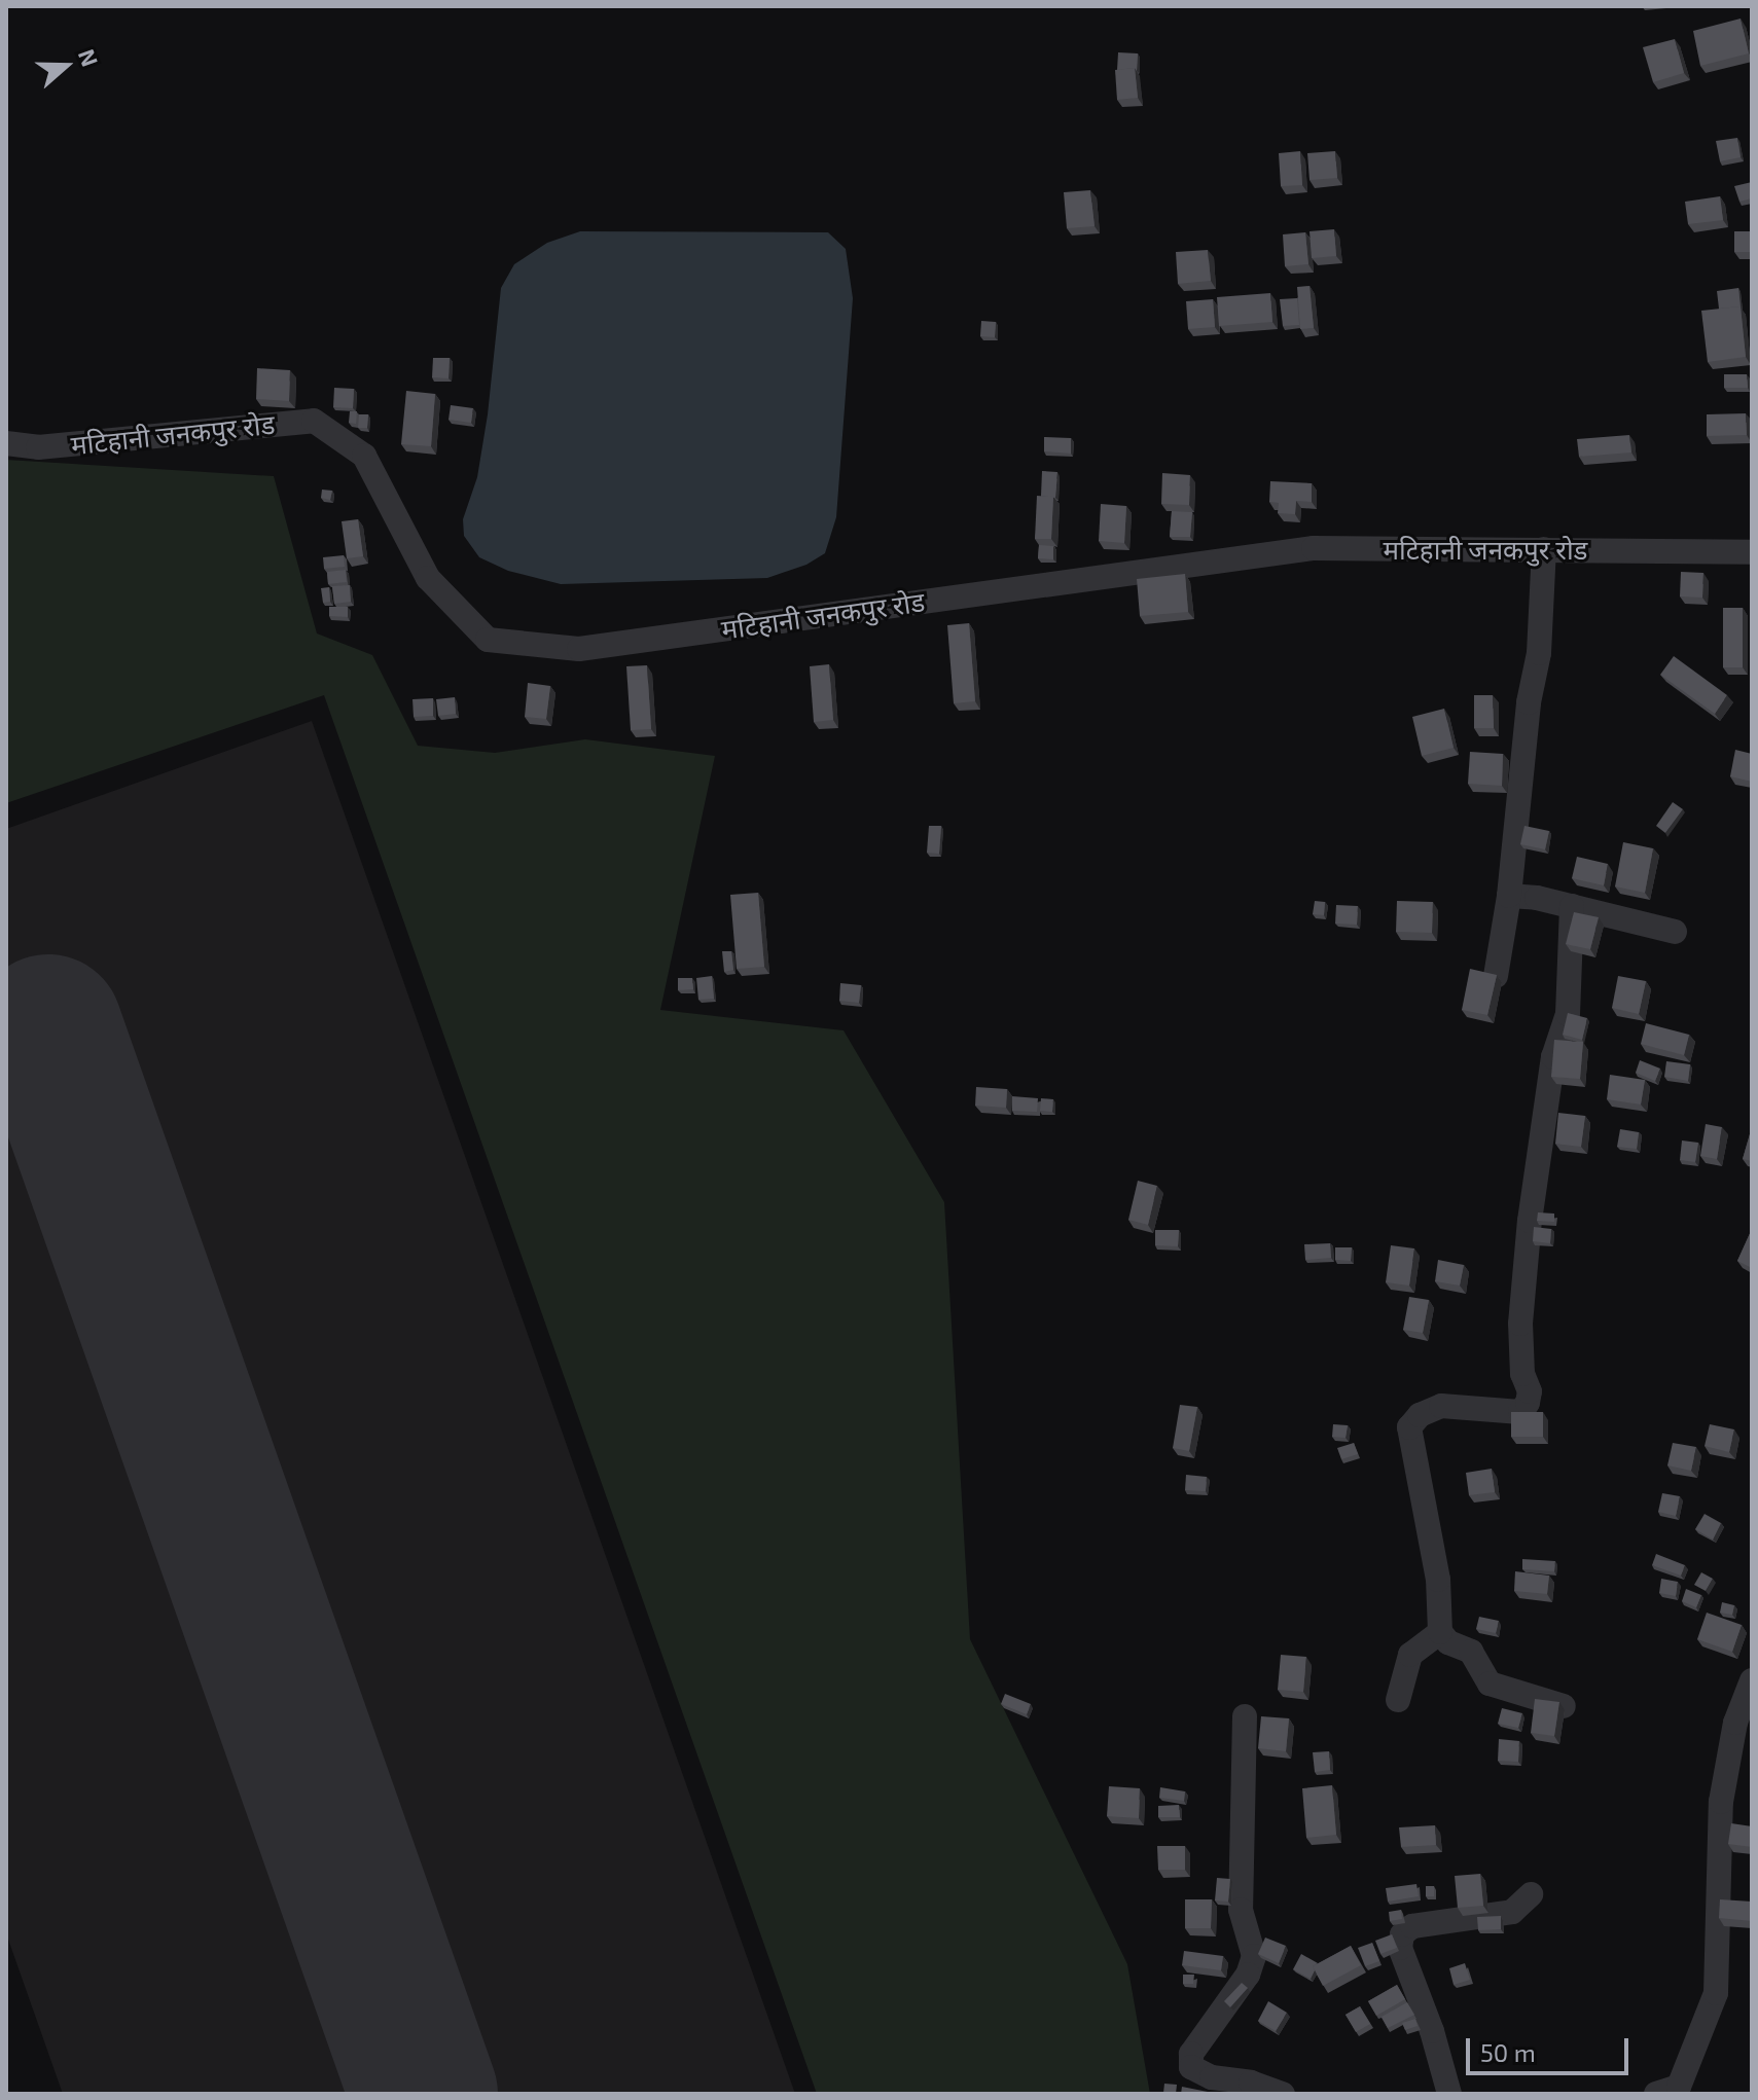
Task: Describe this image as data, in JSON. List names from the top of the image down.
{
  "streets": {
    "street": ["मटिहानी जनकपुर रोड"]
  },
  "scale_bar": "50 m",
  "north": "right"
}
